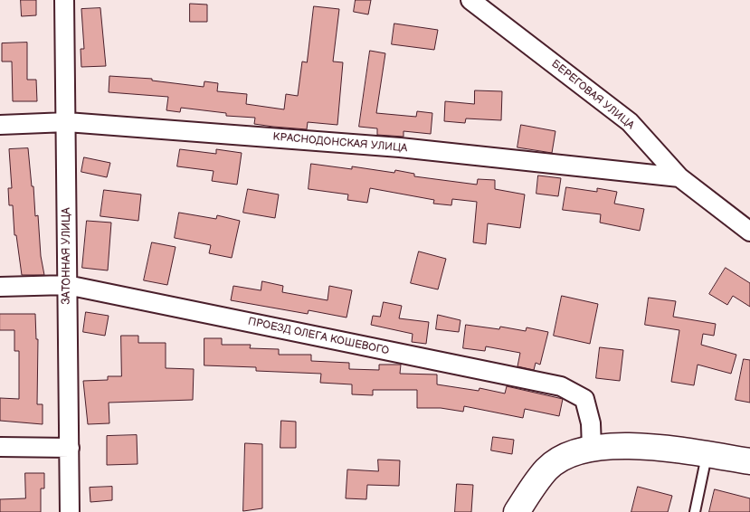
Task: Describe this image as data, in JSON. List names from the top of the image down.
{
  "streets": {
    "street": [
      "БЕРЕГОВАЯ УЛИЦА",
      "КРАСНОДОНСКАЯ УЛИЦА",
      "ЗАТОННАЯ УЛИЦА",
      "ПРОЕЗД ОЛЕГА КОШЕВОГО"
    ]
  },
  "crossings": [
    ["БЕРЕГОВАЯ УЛИЦА", "КРАСНОДОНСКАЯ УЛИЦА"],
    ["КРАСНОДОНСКАЯ УЛИЦА", "ЗАТОННАЯ УЛИЦА"],
    ["ЗАТОННАЯ УЛИЦА", "ПРОЕЗД ОЛЕГА КОШЕВОГО"]
  ]
}
